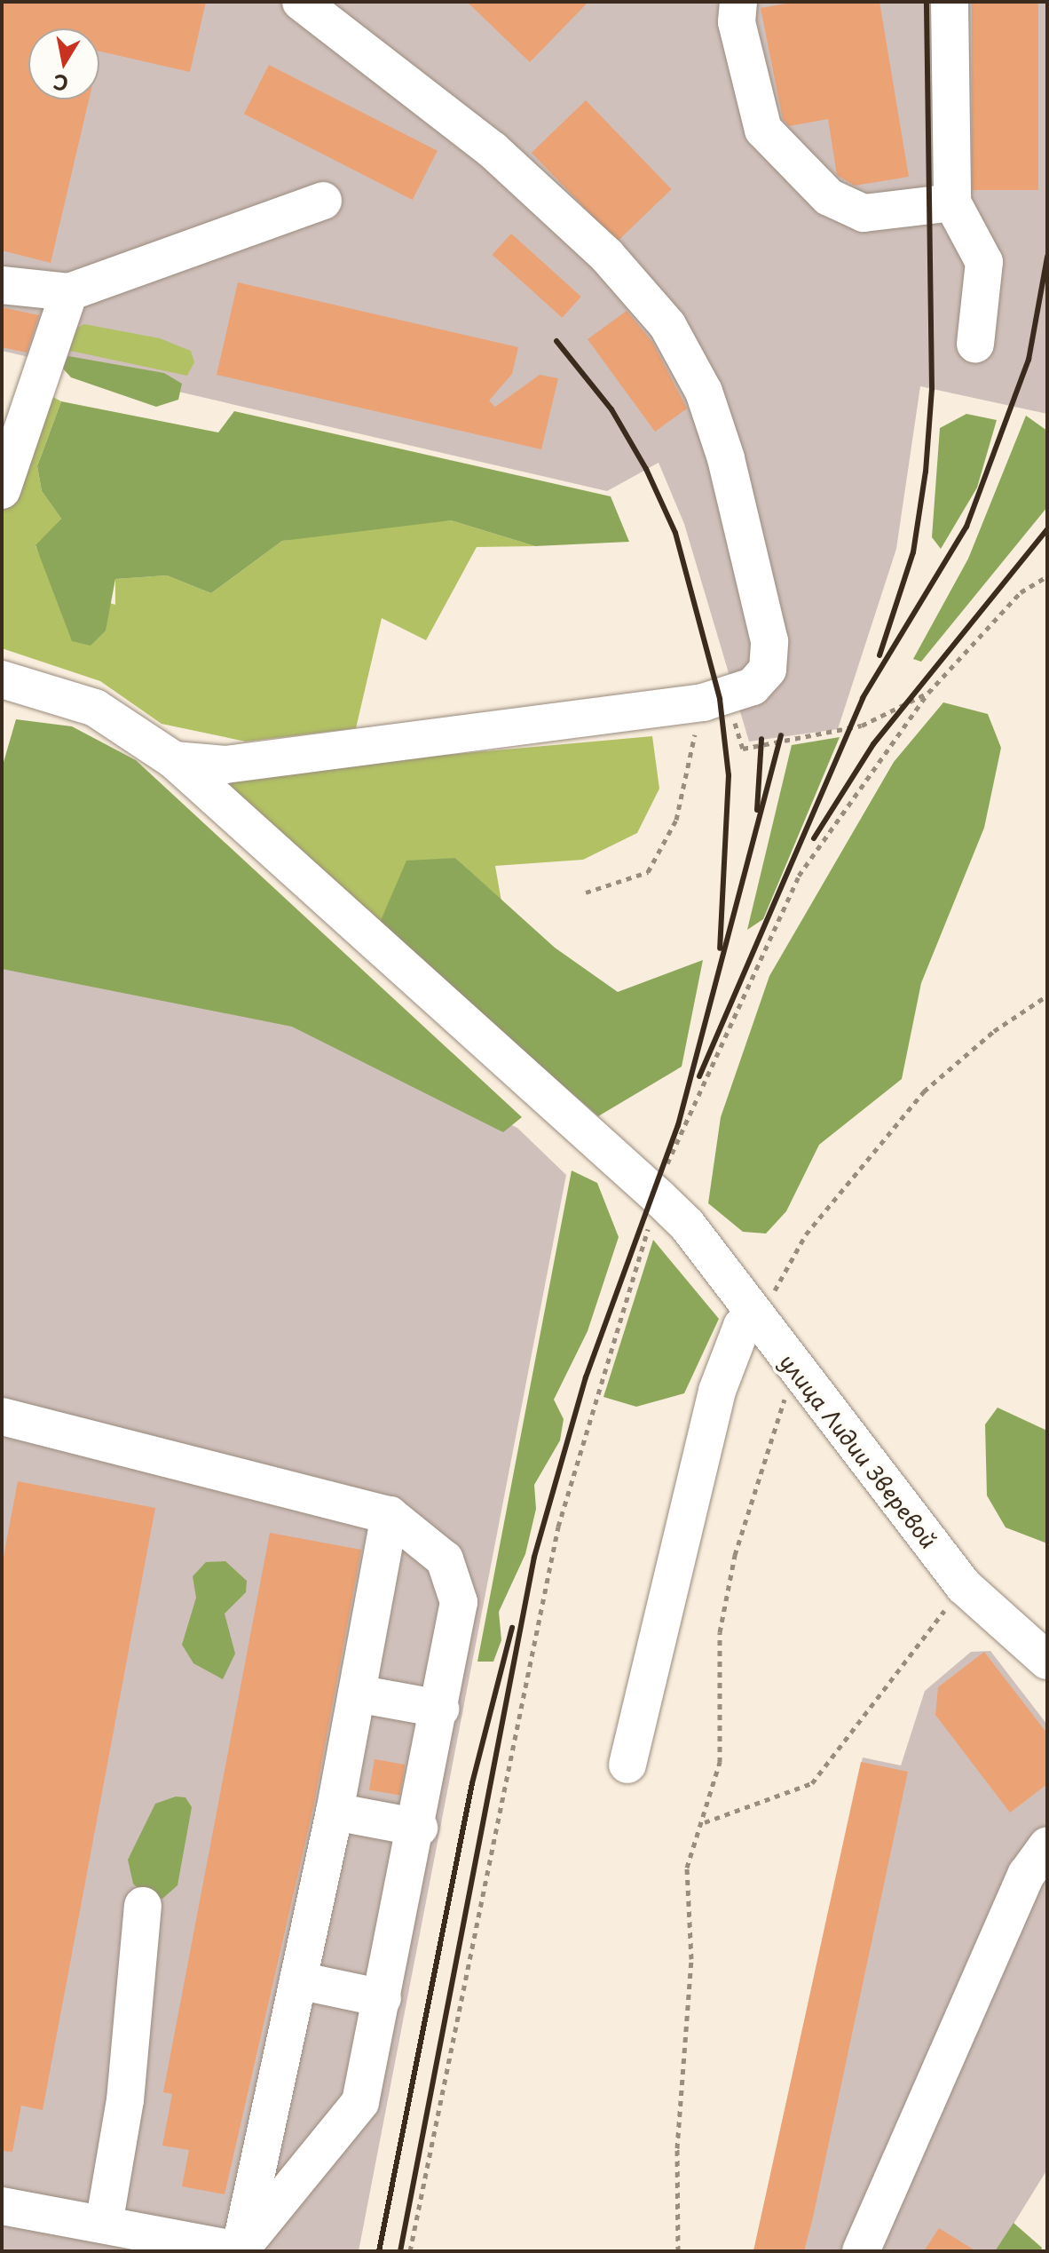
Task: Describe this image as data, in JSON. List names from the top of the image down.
{
  "streets": {
    "street": ["улица Лидии Зверевой"]
  },
  "north": "bottom"
}
